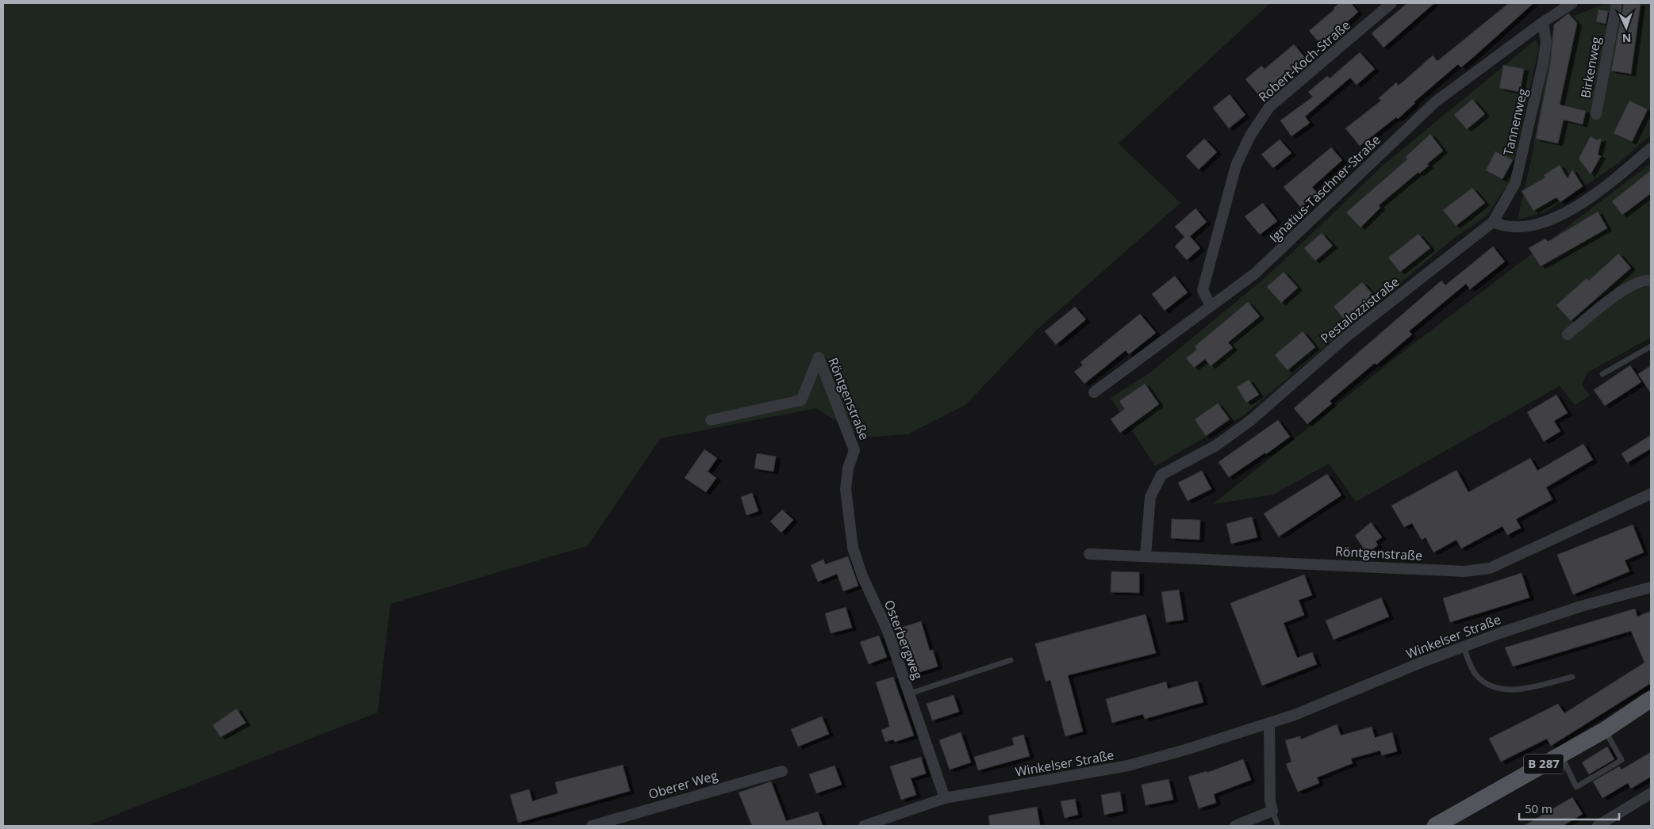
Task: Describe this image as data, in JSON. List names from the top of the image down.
{
  "streets": {
    "main road": ["B 287"],
    "street": [
      "Robert-Koch-Straße",
      "Birkenweg",
      "Tannenweg",
      "Ignatius-Taschner-Straße",
      "Pestalozzistraße",
      "Röntgenstraße",
      "Winkelser Straße",
      "Osterbergweg",
      "Oberer Weg"
    ]
  },
  "crossings": [
    ["Robert-Koch-Straße", "Ignatius-Taschner-Straße"],
    ["Tannenweg", "Ignatius-Taschner-Straße"],
    ["Tannenweg", "Pestalozzistraße"],
    ["Pestalozzistraße", "Röntgenstraße"],
    ["Röntgenstraße", "Osterbergweg"],
    ["Winkelser Straße", "Osterbergweg"]
  ],
  "scale_bar": "50 m",
  "north": "bottom"
}
